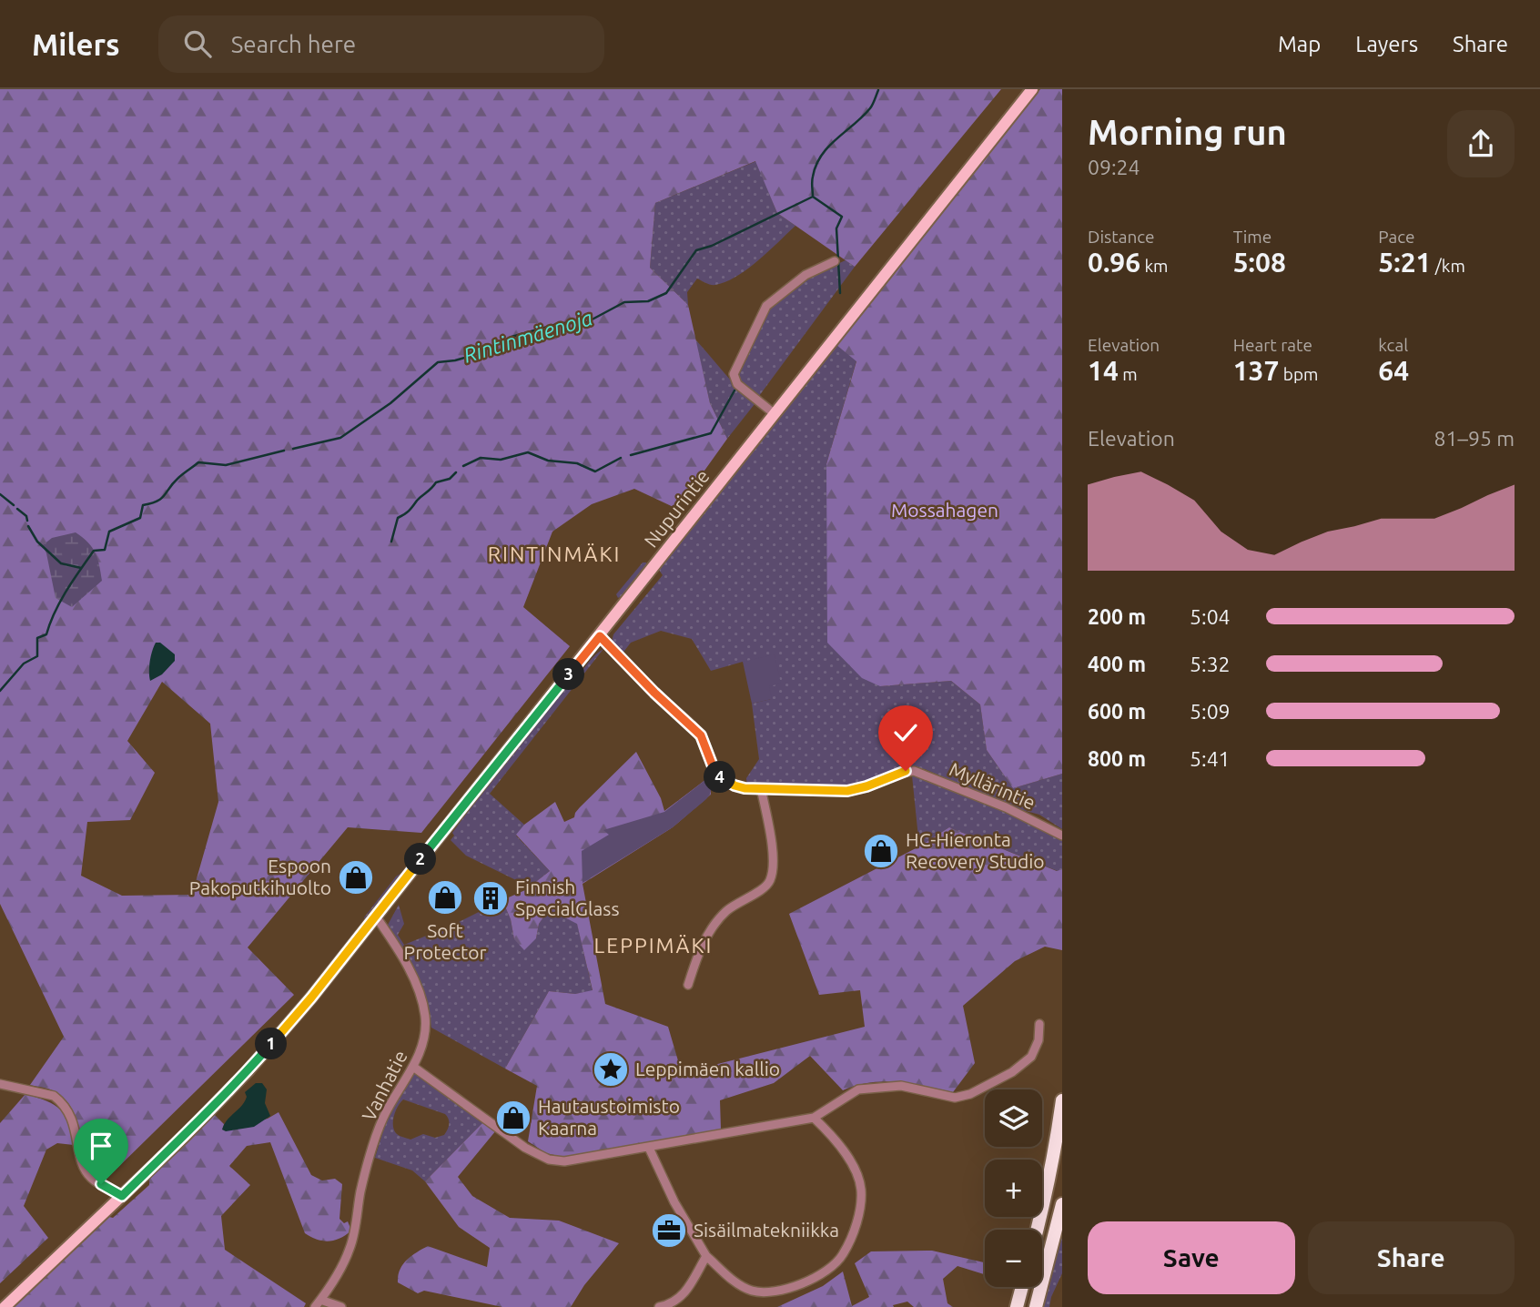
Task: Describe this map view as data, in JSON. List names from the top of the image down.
{
  "streets": {
    "main road": ["Nupurintie"],
    "street": ["Myllärintie", "Vanhatie"]
  },
  "crossings": [
    ["Nupurintie", "Myllärintie"],
    ["Nupurintie", "Vanhatie"]
  ],
  "districts": ["RINTINMÄKI", "LEPPIMÄKI"],
  "water": ["Rintinmäenoja"],
  "parks": ["Mossahagen"],
  "places": {
    "shop": [
      "HC-Hieronta Recovery Studio",
      "Espoon Pakoputkihuolto",
      "Soft Protector",
      "Hautaustoimisto Kaarna"
    ],
    "building": ["Finnish SpecialGlass"],
    "place": ["Leppimäen kallio"],
    "office": ["Sisäilmatekniikka"]
  },
  "page": {
    "header": "Milers",
    "search": "Search here",
    "nav": ["Map", "Layers", "Share"],
    "heading": ["Morning run", "09:24"],
    "stats": [
      ["Distance", "0.96 km"],
      ["Time", "5:08"],
      ["Pace", "5:21 /km"],
      ["Elevation", "14 m"],
      ["Heart rate", "137 bpm"],
      ["kcal", "64"]
    ],
    "chart": ["Elevation", "81–95 m"],
    "list": [
      {
        "name": "200 m",
        "note": "5:04"
      },
      {
        "name": "400 m",
        "note": "5:32"
      },
      {
        "name": "600 m",
        "note": "5:09"
      },
      {
        "name": "800 m",
        "note": "5:41"
      }
    ],
    "pins": [
      "3",
      "4",
      "2",
      "1"
    ],
    "map_buttons": ["+", "−"],
    "buttons": ["Save", "Share"]
  }
}
